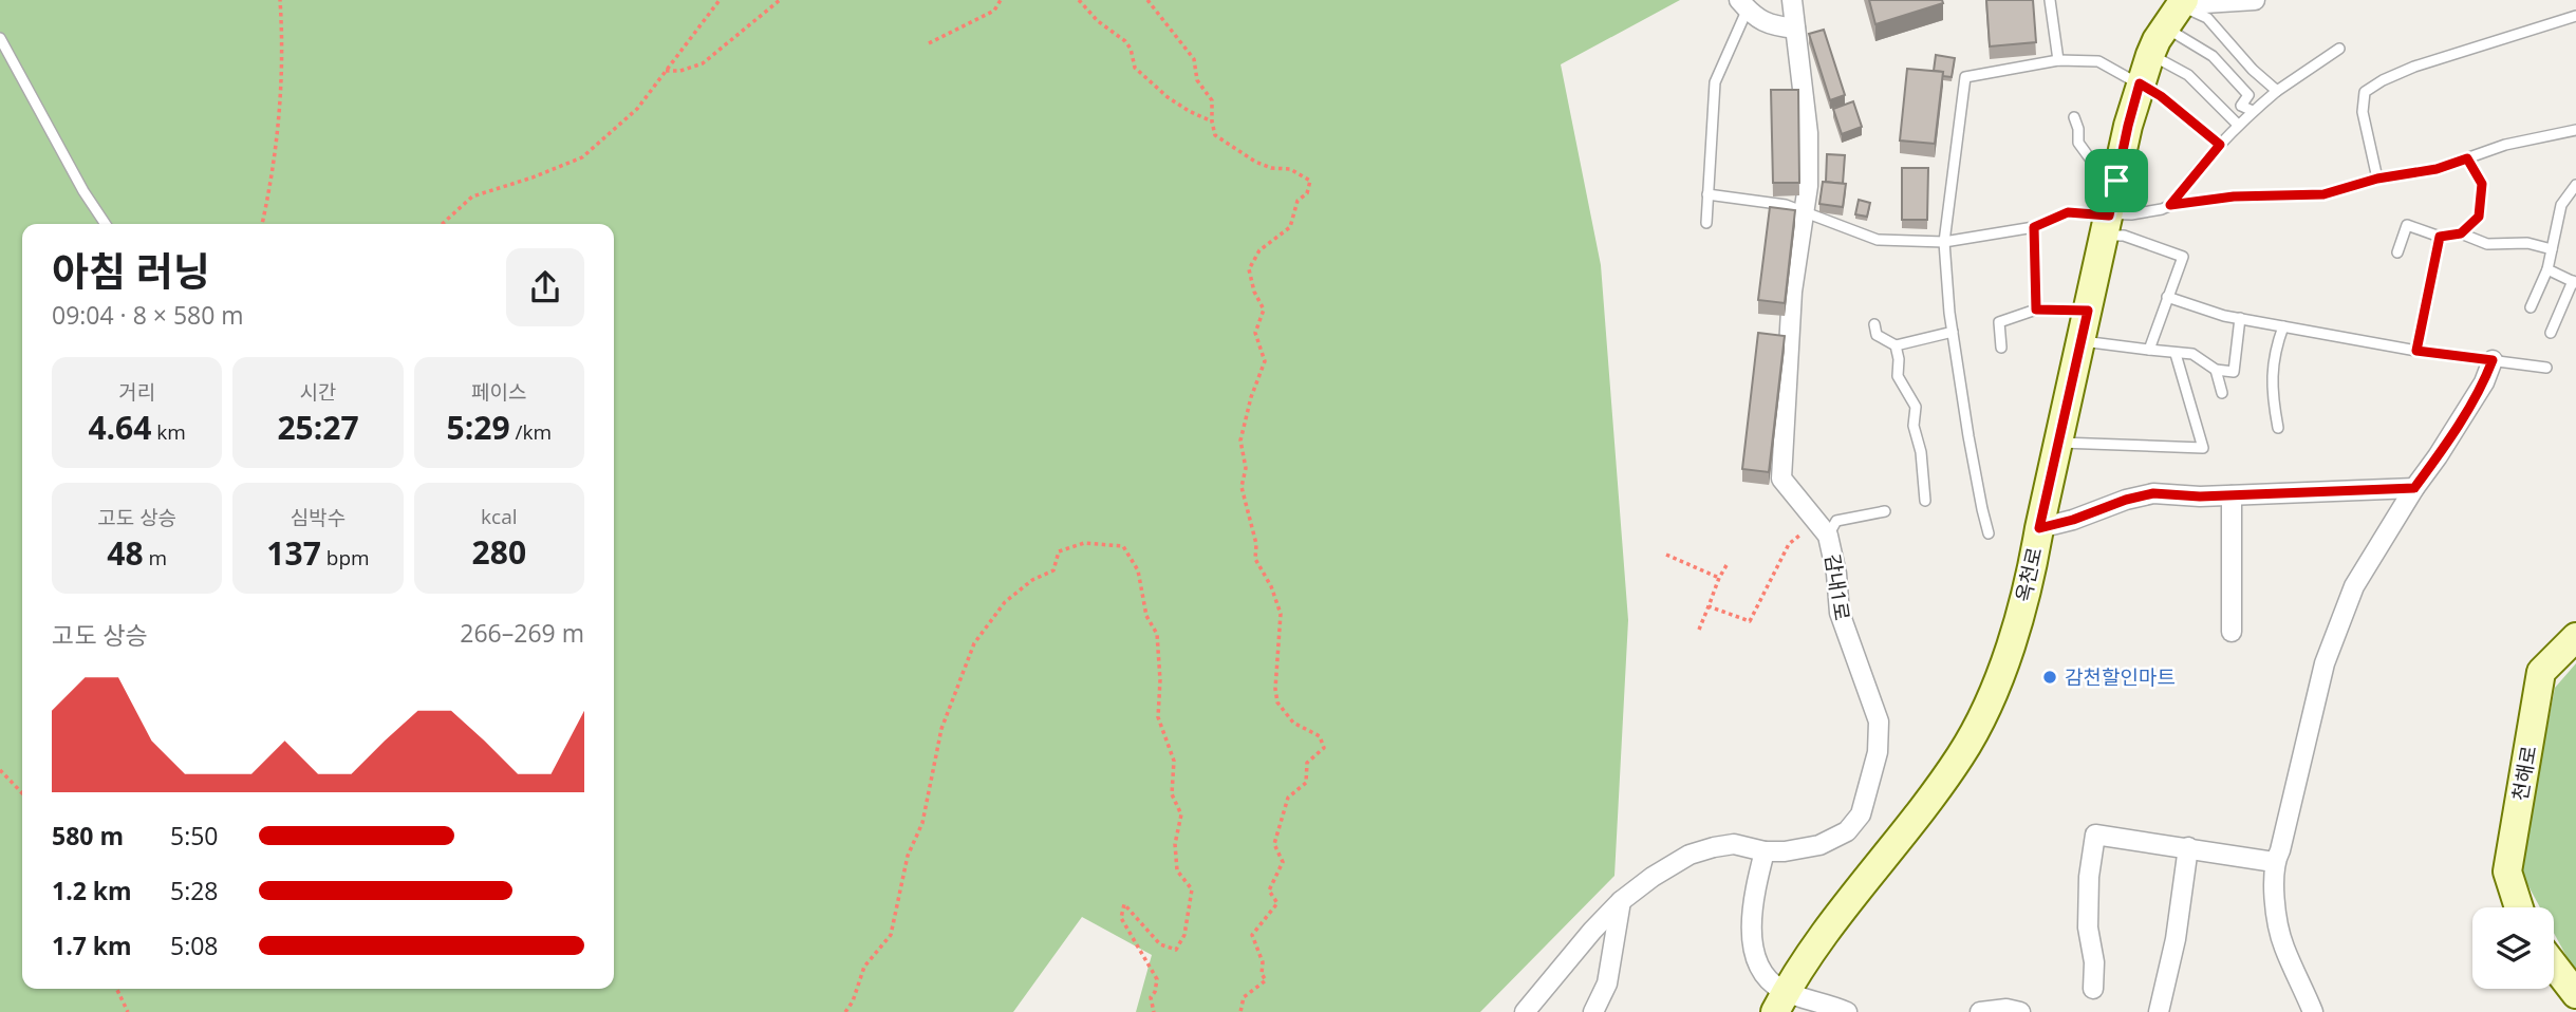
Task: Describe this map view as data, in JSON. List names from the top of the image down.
{
  "streets": {
    "street": ["옥천로", "감내1로", "천해로"]
  },
  "places": ["감천할인마트"],
  "page": {
    "heading": ["아침 러닝", "09:04 · 8 × 580 m"],
    "stats": [
      ["거리", "4.64 km"],
      ["시간", "25:27"],
      ["페이스", "5:29 /km"],
      ["고도 상승", "48 m"],
      ["심박수", "137 bpm"],
      ["kcal", "280"]
    ],
    "chart": ["고도 상승", "266–269 m"],
    "list": [
      {
        "name": "580 m",
        "note": "5:50"
      },
      {
        "name": "1.2 km",
        "note": "5:28"
      },
      {
        "name": "1.7 km",
        "note": "5:08"
      }
    ]
  }
}
